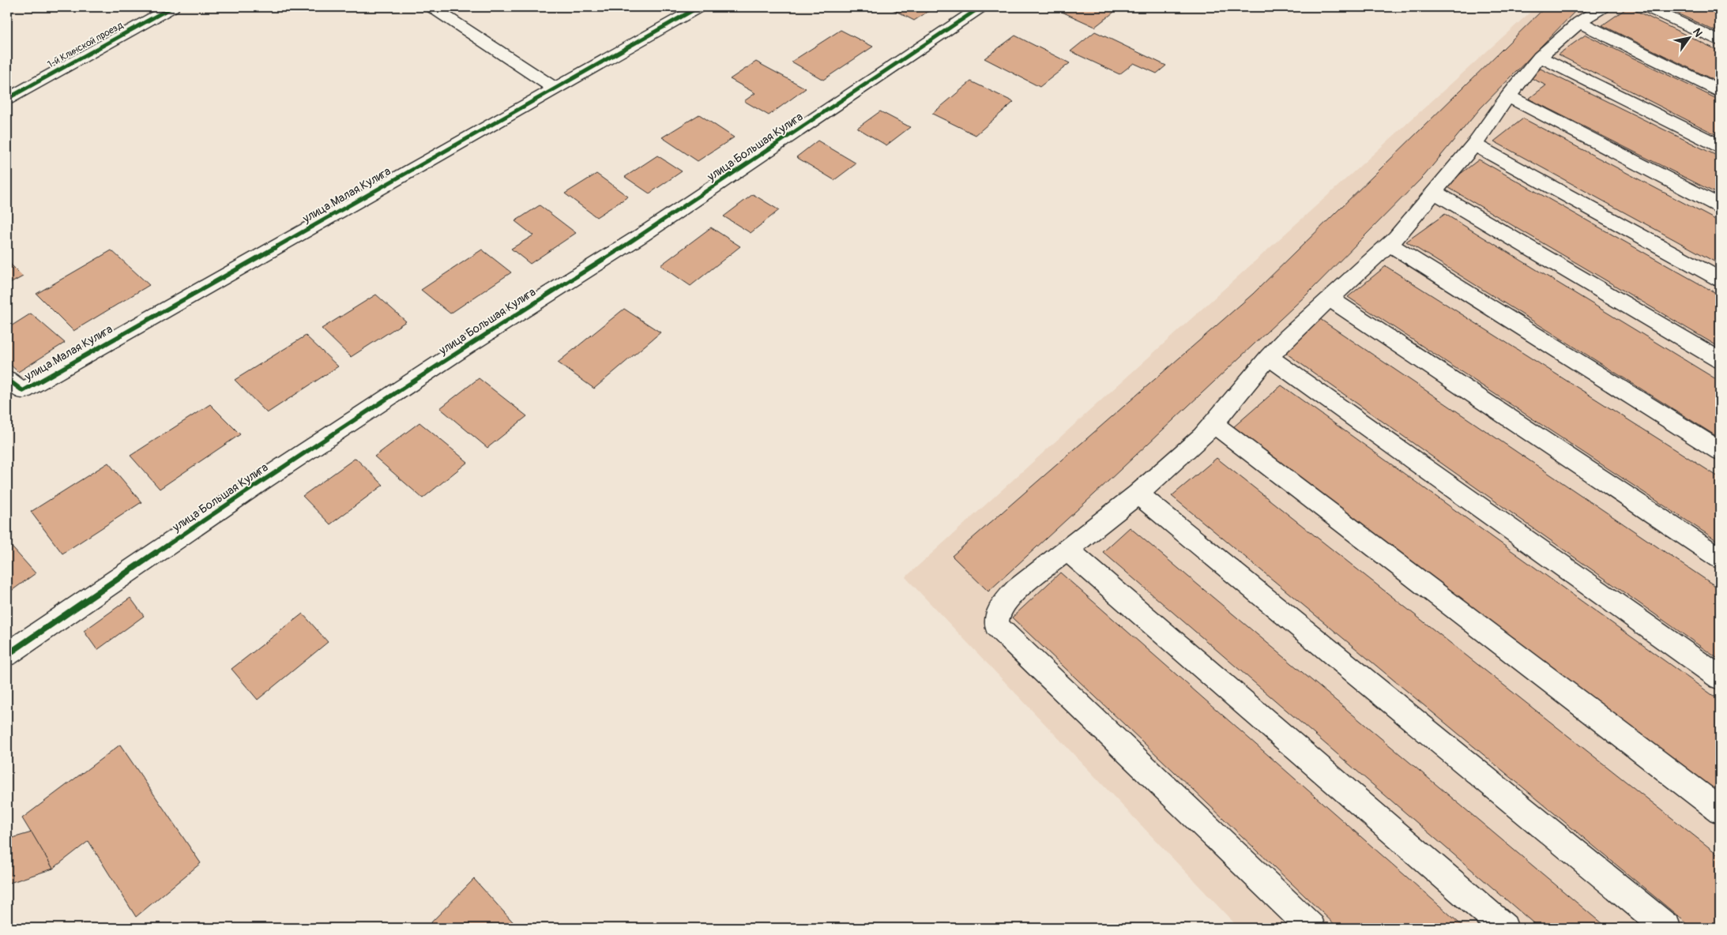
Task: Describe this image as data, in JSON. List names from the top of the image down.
{
  "streets": {
    "street": ["1-й Клинской проезд", "улица Большая Кулига", "улица Малая Кулига"]
  },
  "north": "top right"
}
